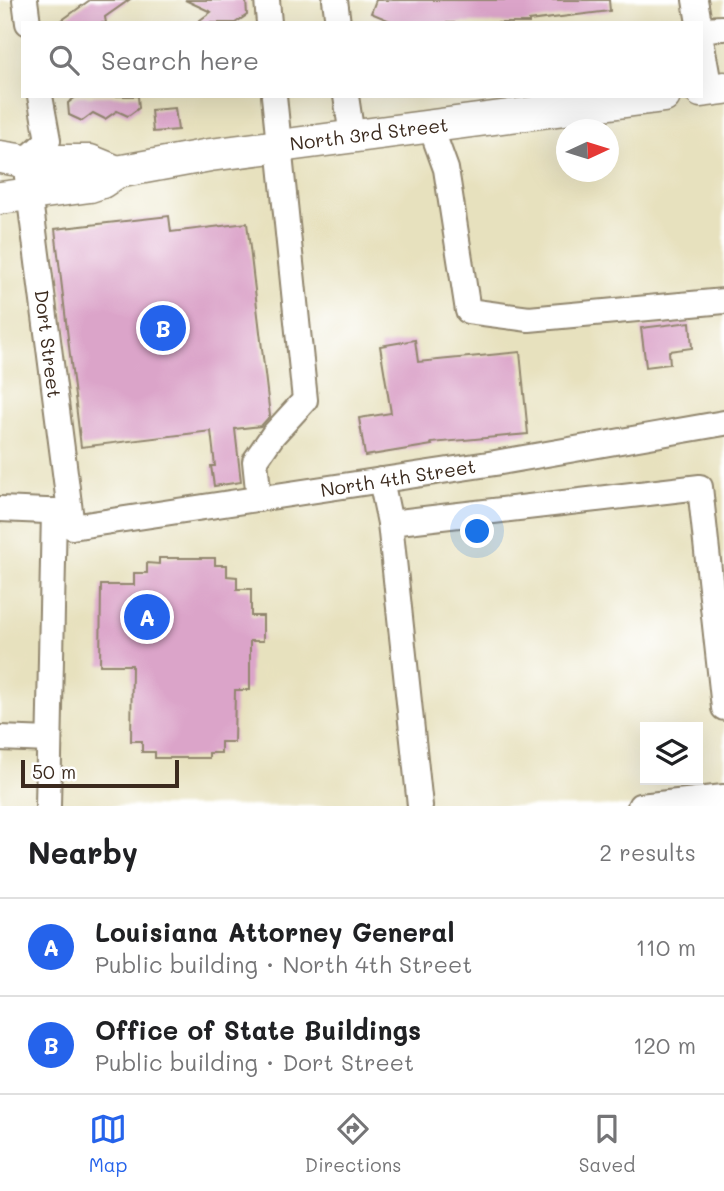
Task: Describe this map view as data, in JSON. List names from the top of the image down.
{
  "streets": {
    "main road": ["North 3rd Street"],
    "street": ["Dort Street", "North 4th Street"]
  },
  "crossings": [
    ["North 3rd Street", "Dort Street"],
    ["Dort Street", "North 4th Street"]
  ],
  "scale_bar": "50 m",
  "north": "right",
  "page": {
    "search": "Search here",
    "pins": ["B", "A"],
    "scale": "50 m",
    "heading": ["Nearby", "2 results"],
    "list": [
      {
        "mark": "A",
        "name": "Louisiana Attorney General",
        "note": "Public building · North 4th Street",
        "value": "110 m"
      },
      {
        "mark": "B",
        "name": "Office of State Buildings",
        "note": "Public building · Dort Street",
        "value": "120 m"
      }
    ],
    "nav": ["Map", "Directions", "Saved"]
  }
}
